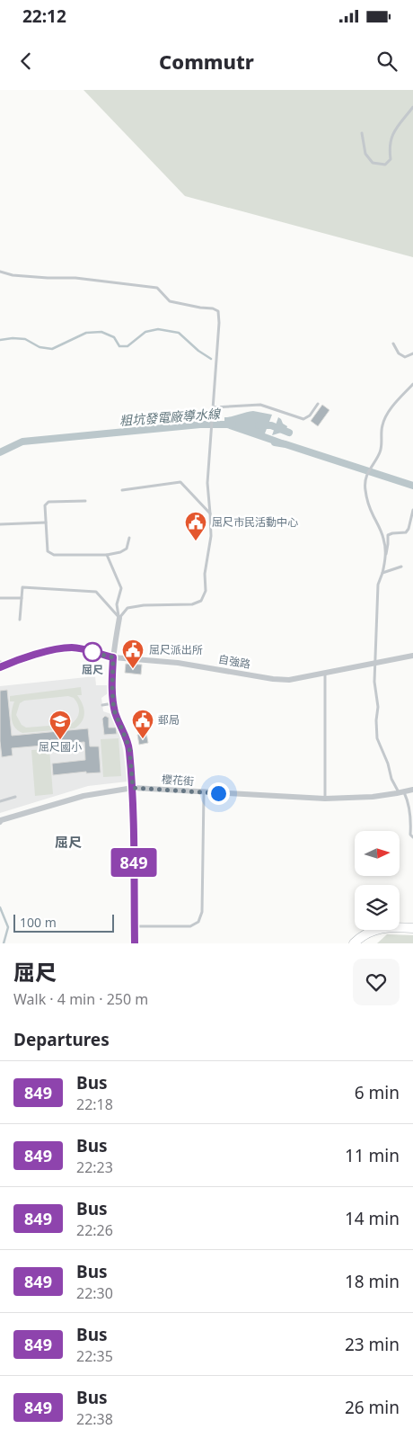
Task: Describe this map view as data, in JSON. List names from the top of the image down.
{
  "streets": {
    "street": ["自強路", "櫻花街"]
  },
  "districts": ["屈尺"],
  "water": ["粗坑發電廠導水線"],
  "places": {
    "public building": ["屈尺市民活動中心", "屈尺派出所", "郵局"],
    "other": ["屈尺"],
    "school or university": ["屈尺國小"]
  },
  "lines": ["bus line 849"],
  "scale_bar": "100 m",
  "north": "right",
  "page": {
    "status": "22:12",
    "header": "Commutr",
    "on_map": "849",
    "scale": "100 m",
    "heading": [
      ["屈尺", "Walk · 4 min · 250 m"],
      "Departures"
    ],
    "list": [
      {
        "mark": "849",
        "name": "Bus",
        "note": "22:18",
        "value": "6 min"
      },
      {
        "mark": "849",
        "name": "Bus",
        "note": "22:23",
        "value": "11 min"
      },
      {
        "mark": "849",
        "name": "Bus",
        "note": "22:26",
        "value": "14 min"
      },
      {
        "mark": "849",
        "name": "Bus",
        "note": "22:30",
        "value": "18 min"
      },
      {
        "mark": "849",
        "name": "Bus",
        "note": "22:35",
        "value": "23 min"
      },
      {
        "mark": "849",
        "name": "Bus",
        "note": "22:38",
        "value": "26 min"
      }
    ]
  }
}
